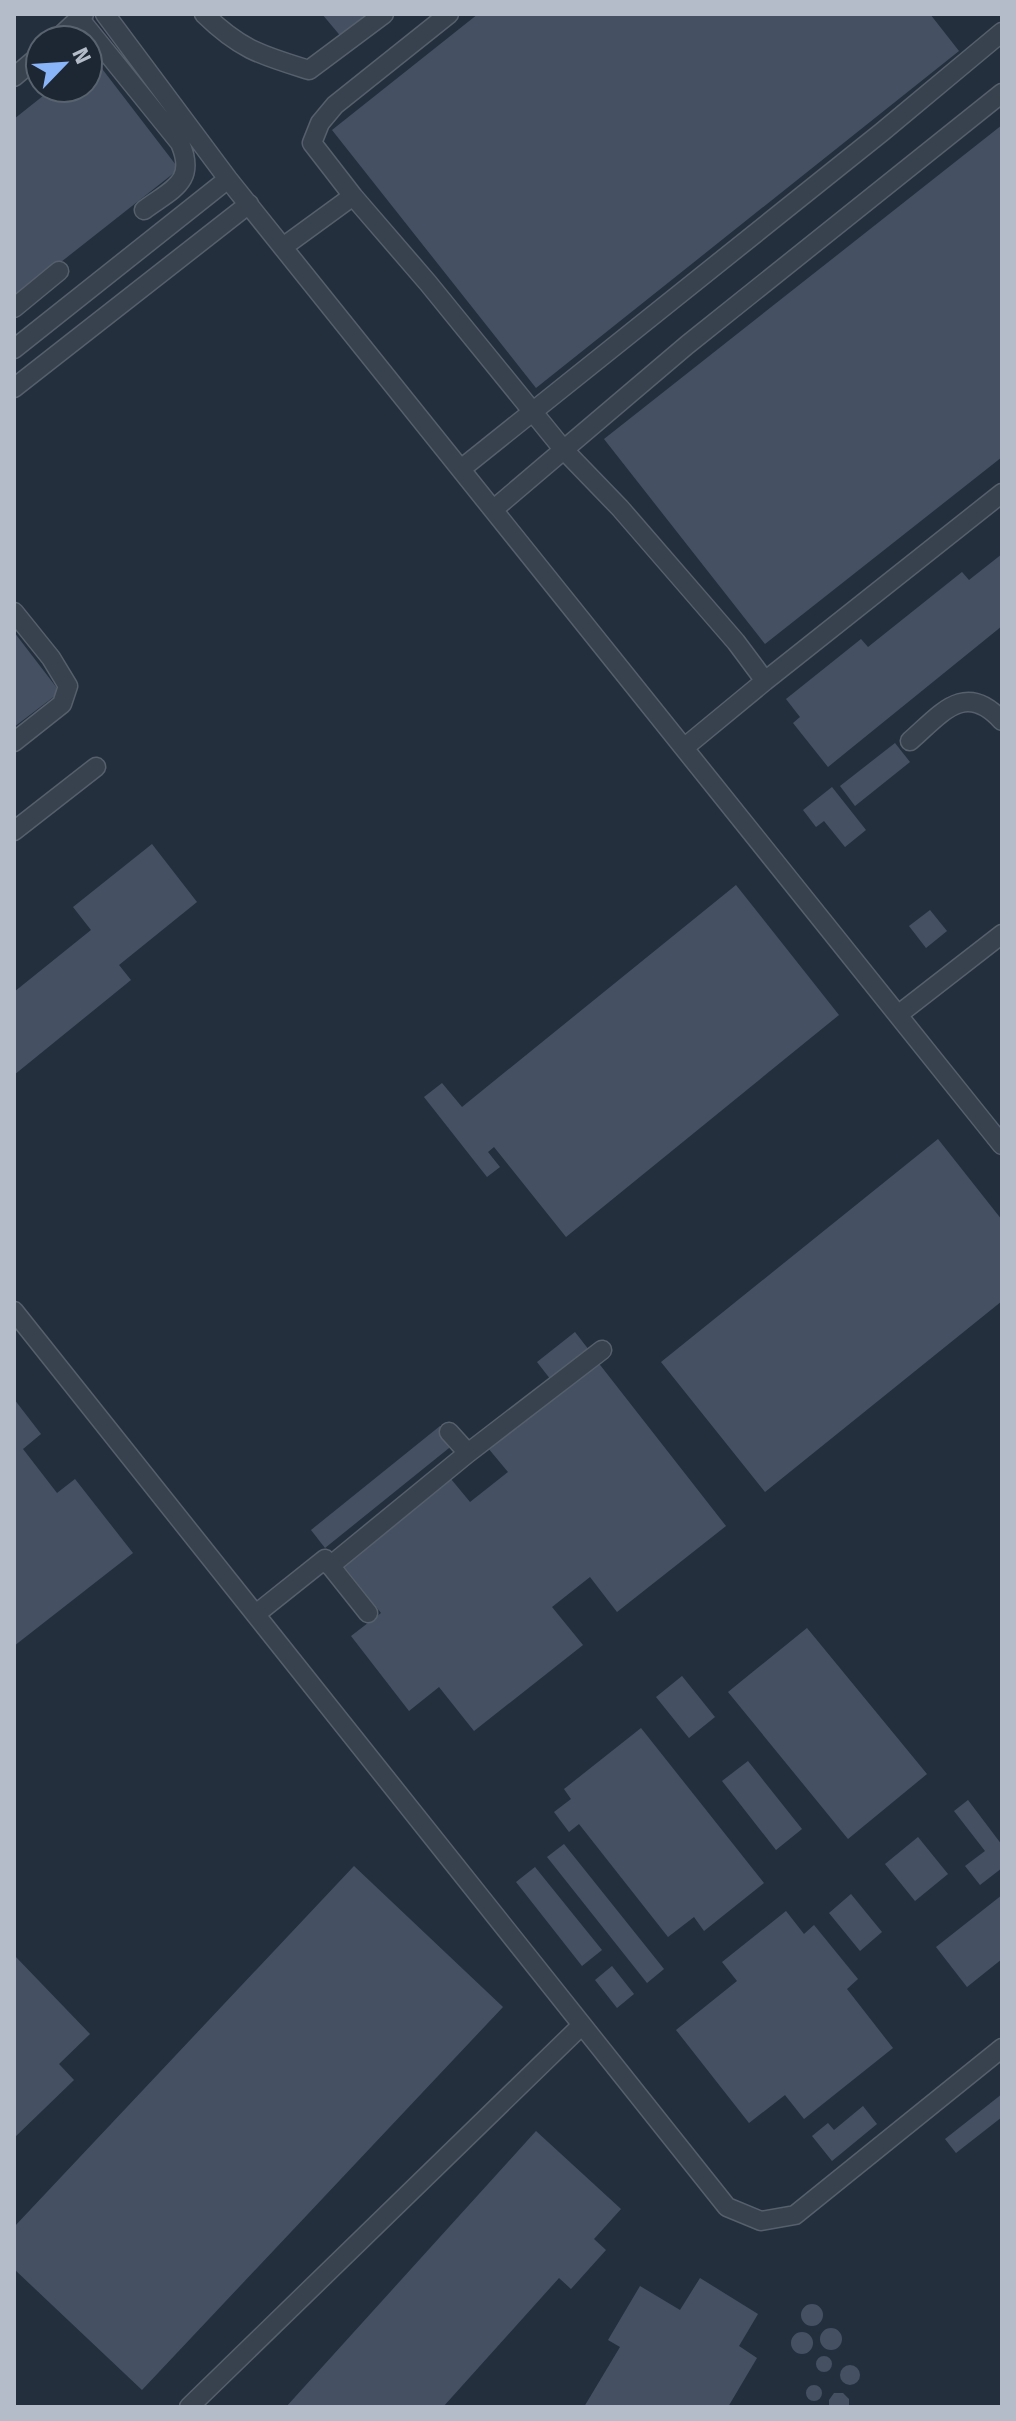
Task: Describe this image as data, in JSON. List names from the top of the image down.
{
  "north": "top right"
}
